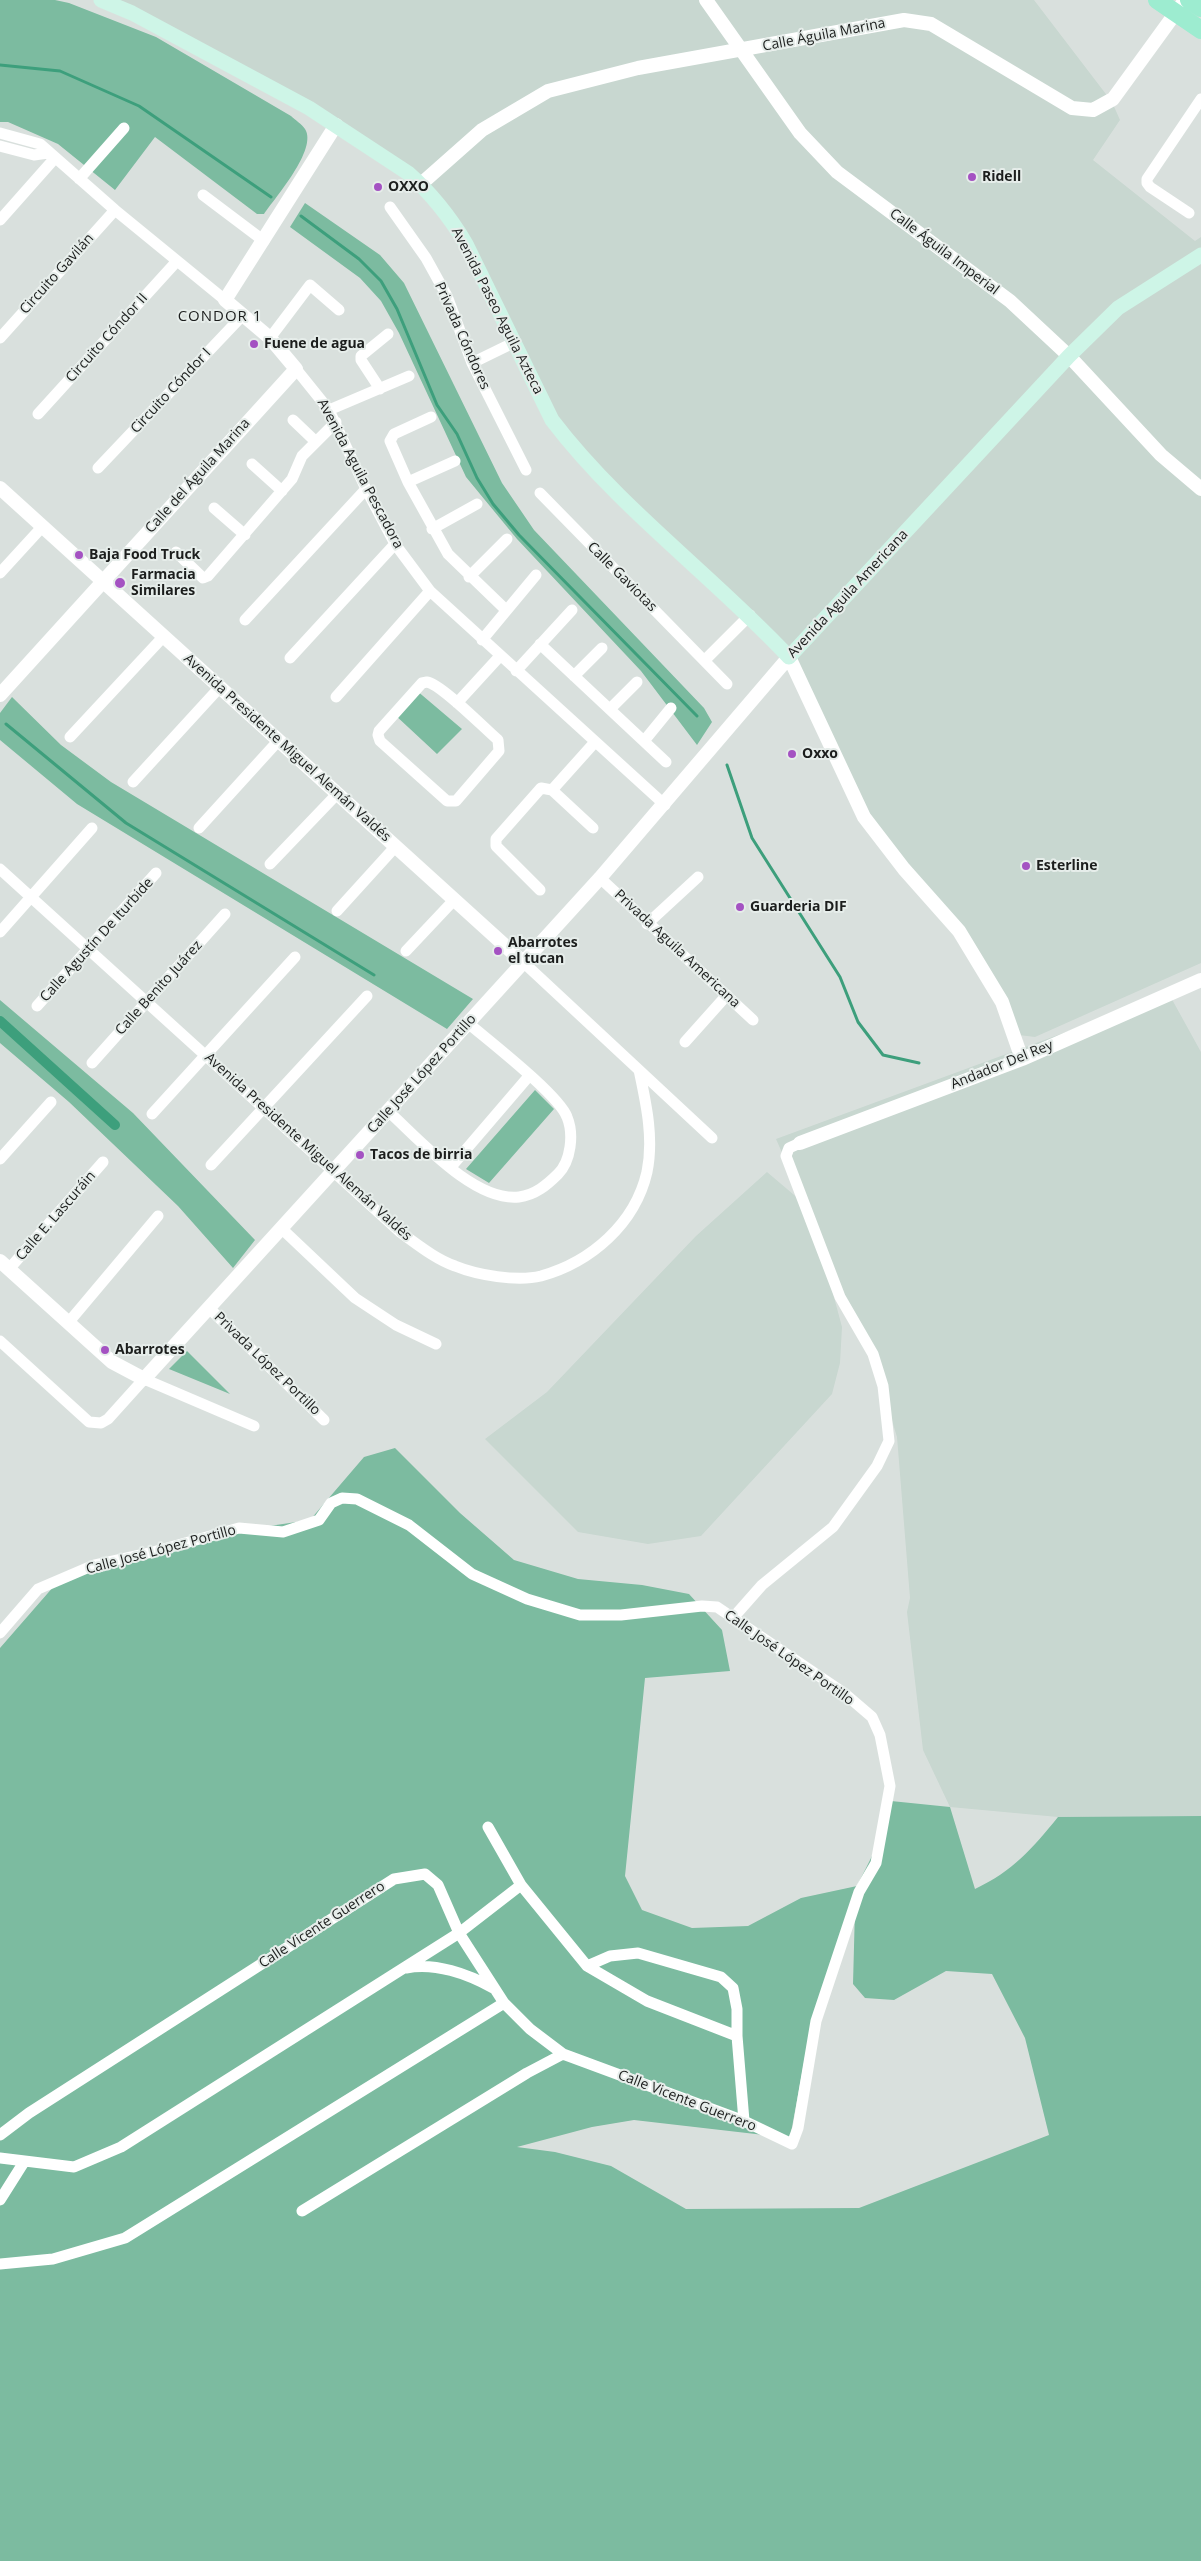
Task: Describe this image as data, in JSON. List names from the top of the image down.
{
  "streets": {
    "main road": ["Avenida Paseo Aguila Azteca", "Avenida Aguila Americana"],
    "street": [
      "Calle Águila Marina",
      "Calle Águila Imperial",
      "Circuito Gavilán",
      "Privada Cóndores",
      "Circuito Cóndor II",
      "Circuito Cóndor I",
      "Avenida Aguila Pescadora",
      "Calle del Águila Marina",
      "Calle Gaviotas",
      "Avenida Presidente Miguel Alemán Valdés",
      "Calle Agustín De Iturbide",
      "Privada Aguila Americana",
      "Calle Benito Juárez",
      "Andador Del Rey",
      "Calle José López Portillo",
      "Calle E. Lascuráin",
      "Privada López Portillo",
      "Calle Vicente Guerrero"
    ]
  },
  "crossings": [
    ["Calle Águila Marina", "Calle Águila Imperial"],
    ["Calle Águila Marina", "Avenida Paseo Aguila Azteca"],
    ["Calle Águila Imperial", "Avenida Aguila Americana"],
    ["Circuito Gavilán", "Avenida Aguila Pescadora"],
    ["Avenida Paseo Aguila Azteca", "Avenida Aguila Americana"],
    ["Circuito Cóndor II", "Avenida Aguila Pescadora"],
    ["Circuito Cóndor I", "Avenida Aguila Pescadora"],
    ["Avenida Aguila Pescadora", "Calle del Águila Marina"],
    ["Avenida Aguila Pescadora", "Avenida Aguila Americana"],
    ["Calle del Águila Marina", "Avenida Presidente Miguel Alemán Valdés"],
    ["Avenida Aguila Americana", "Avenida Presidente Miguel Alemán Valdés"],
    ["Avenida Aguila Americana", "Privada Aguila Americana"],
    ["Avenida Aguila Americana", "Calle José López Portillo"],
    ["Avenida Presidente Miguel Alemán Valdés", "Calle Agustín De Iturbide"],
    ["Avenida Presidente Miguel Alemán Valdés", "Calle Benito Juárez"],
    ["Avenida Presidente Miguel Alemán Valdés", "Calle José López Portillo"],
    ["Calle José López Portillo", "Privada López Portillo"],
    ["Calle José López Portillo", "Calle Vicente Guerrero"]
  ],
  "districts": ["CONDOR 1"],
  "places": [
    "Ridell",
    "OXXO",
    "Fuene de agua",
    "Baja Food Truck",
    "Farmacia Similares",
    "Oxxo",
    "Esterline",
    "Guarderia DIF",
    "Abarrotes el tucan",
    "Tacos de birria",
    "Abarrotes"
  ]
}
